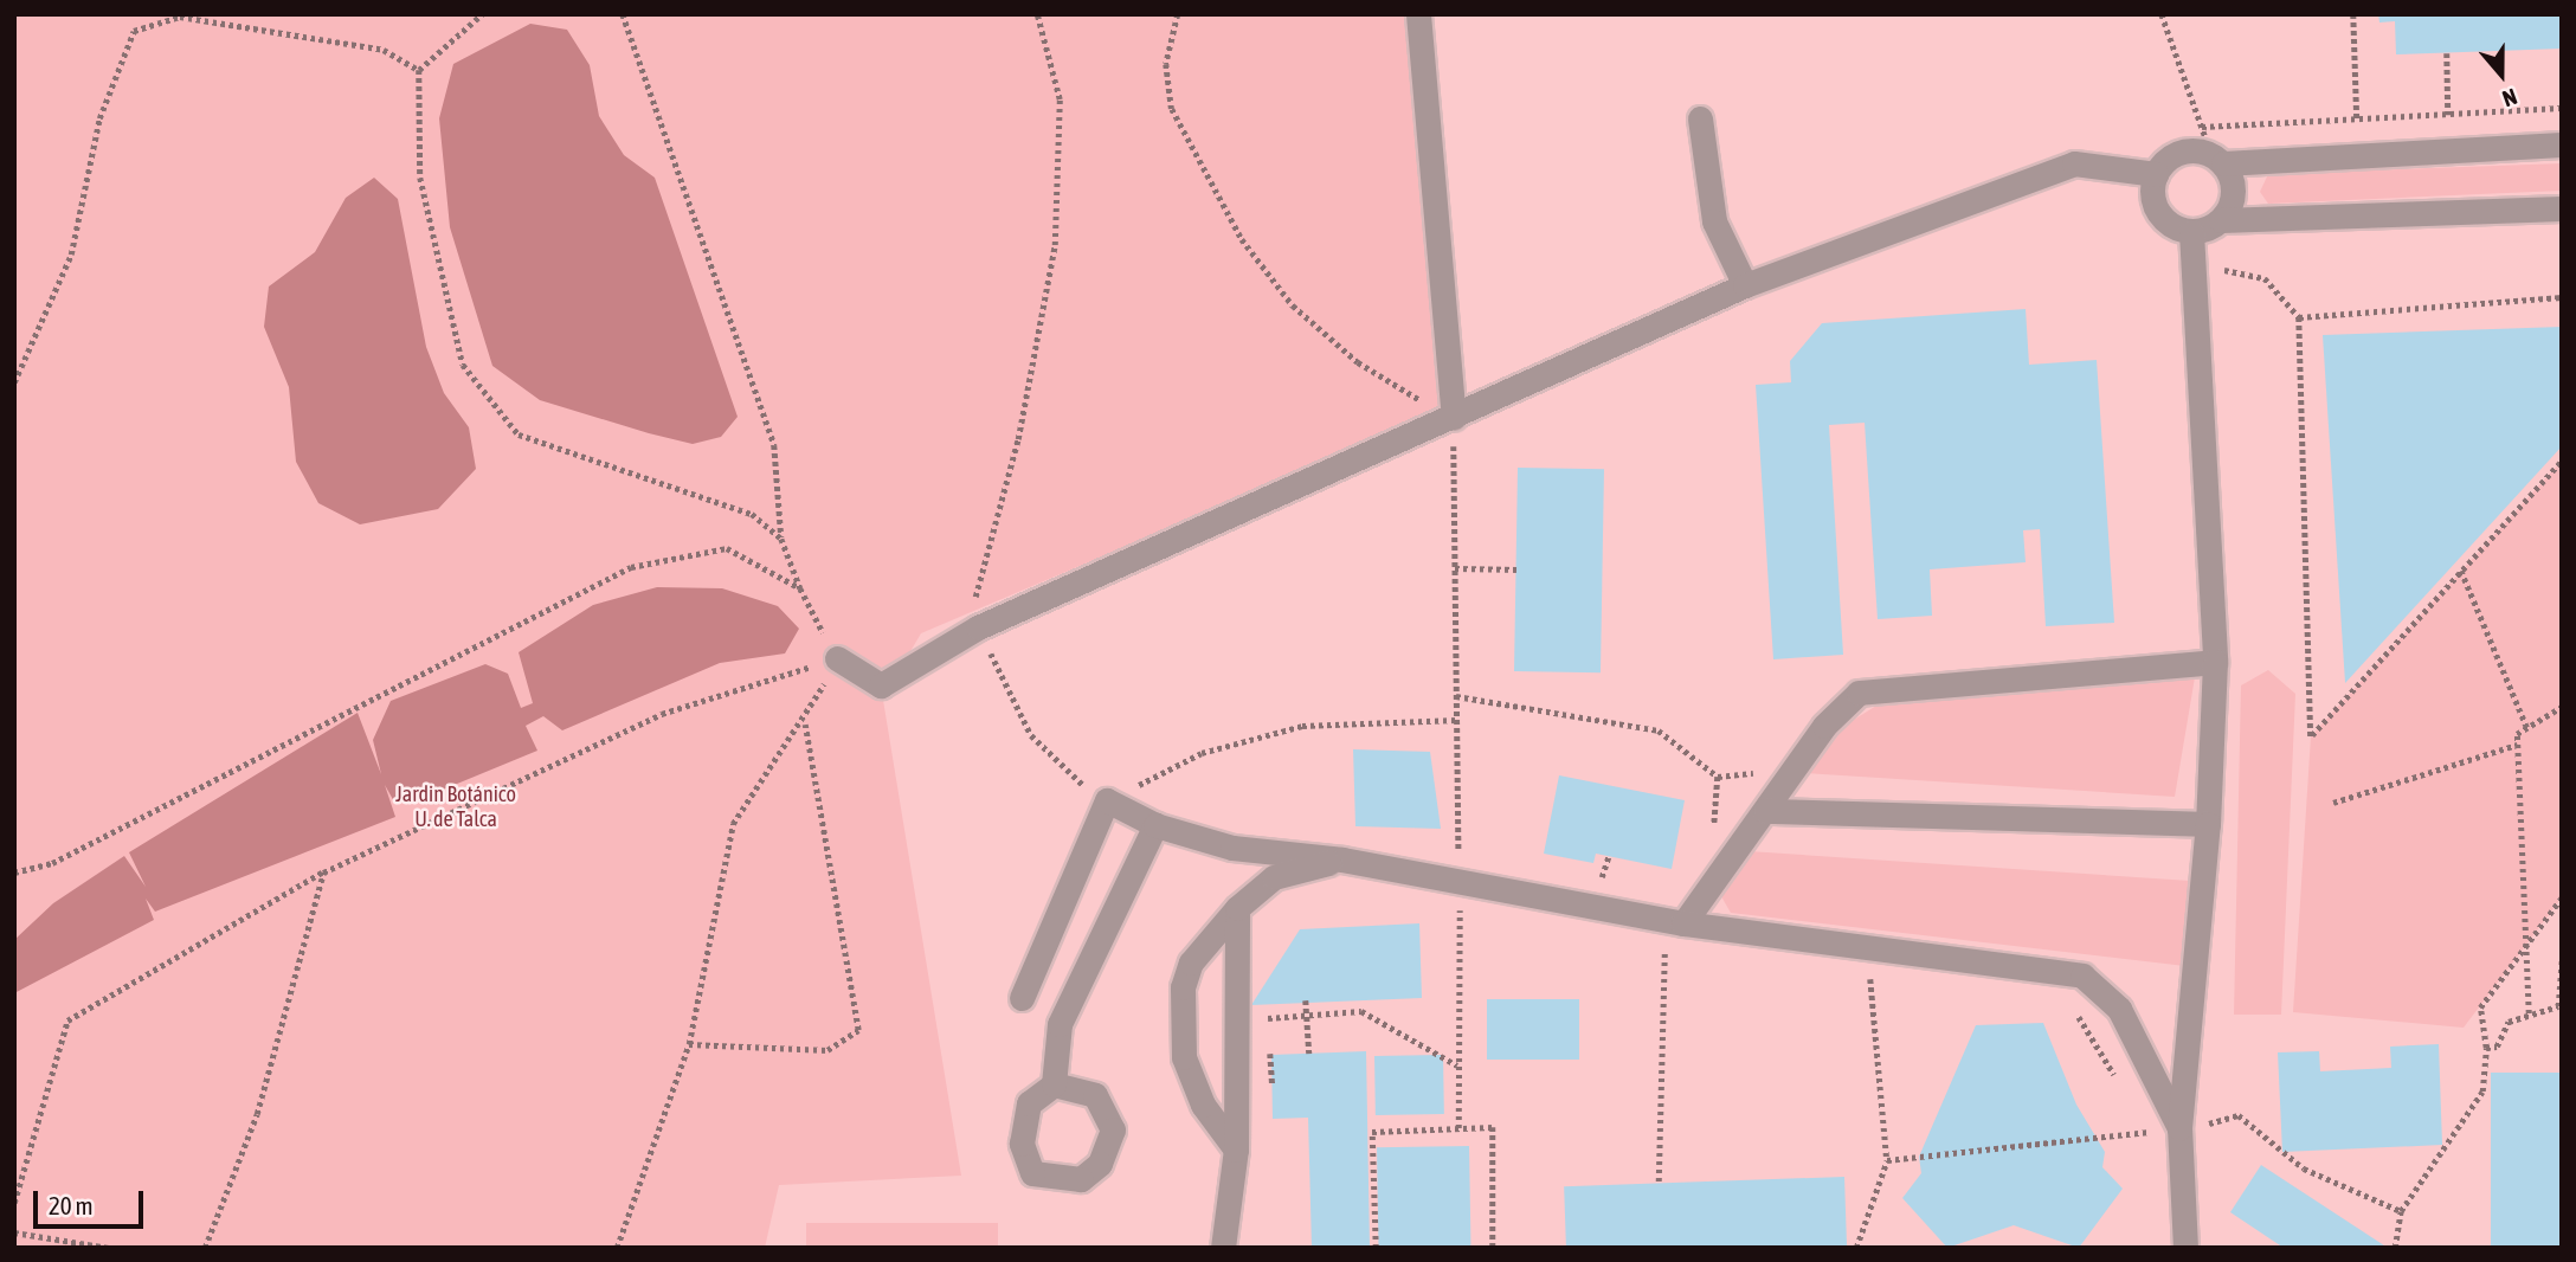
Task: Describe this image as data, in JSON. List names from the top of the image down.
{
  "parks": ["Jardin Botánico U. de Talca"],
  "scale_bar": "20 m",
  "north": "bottom"
}
